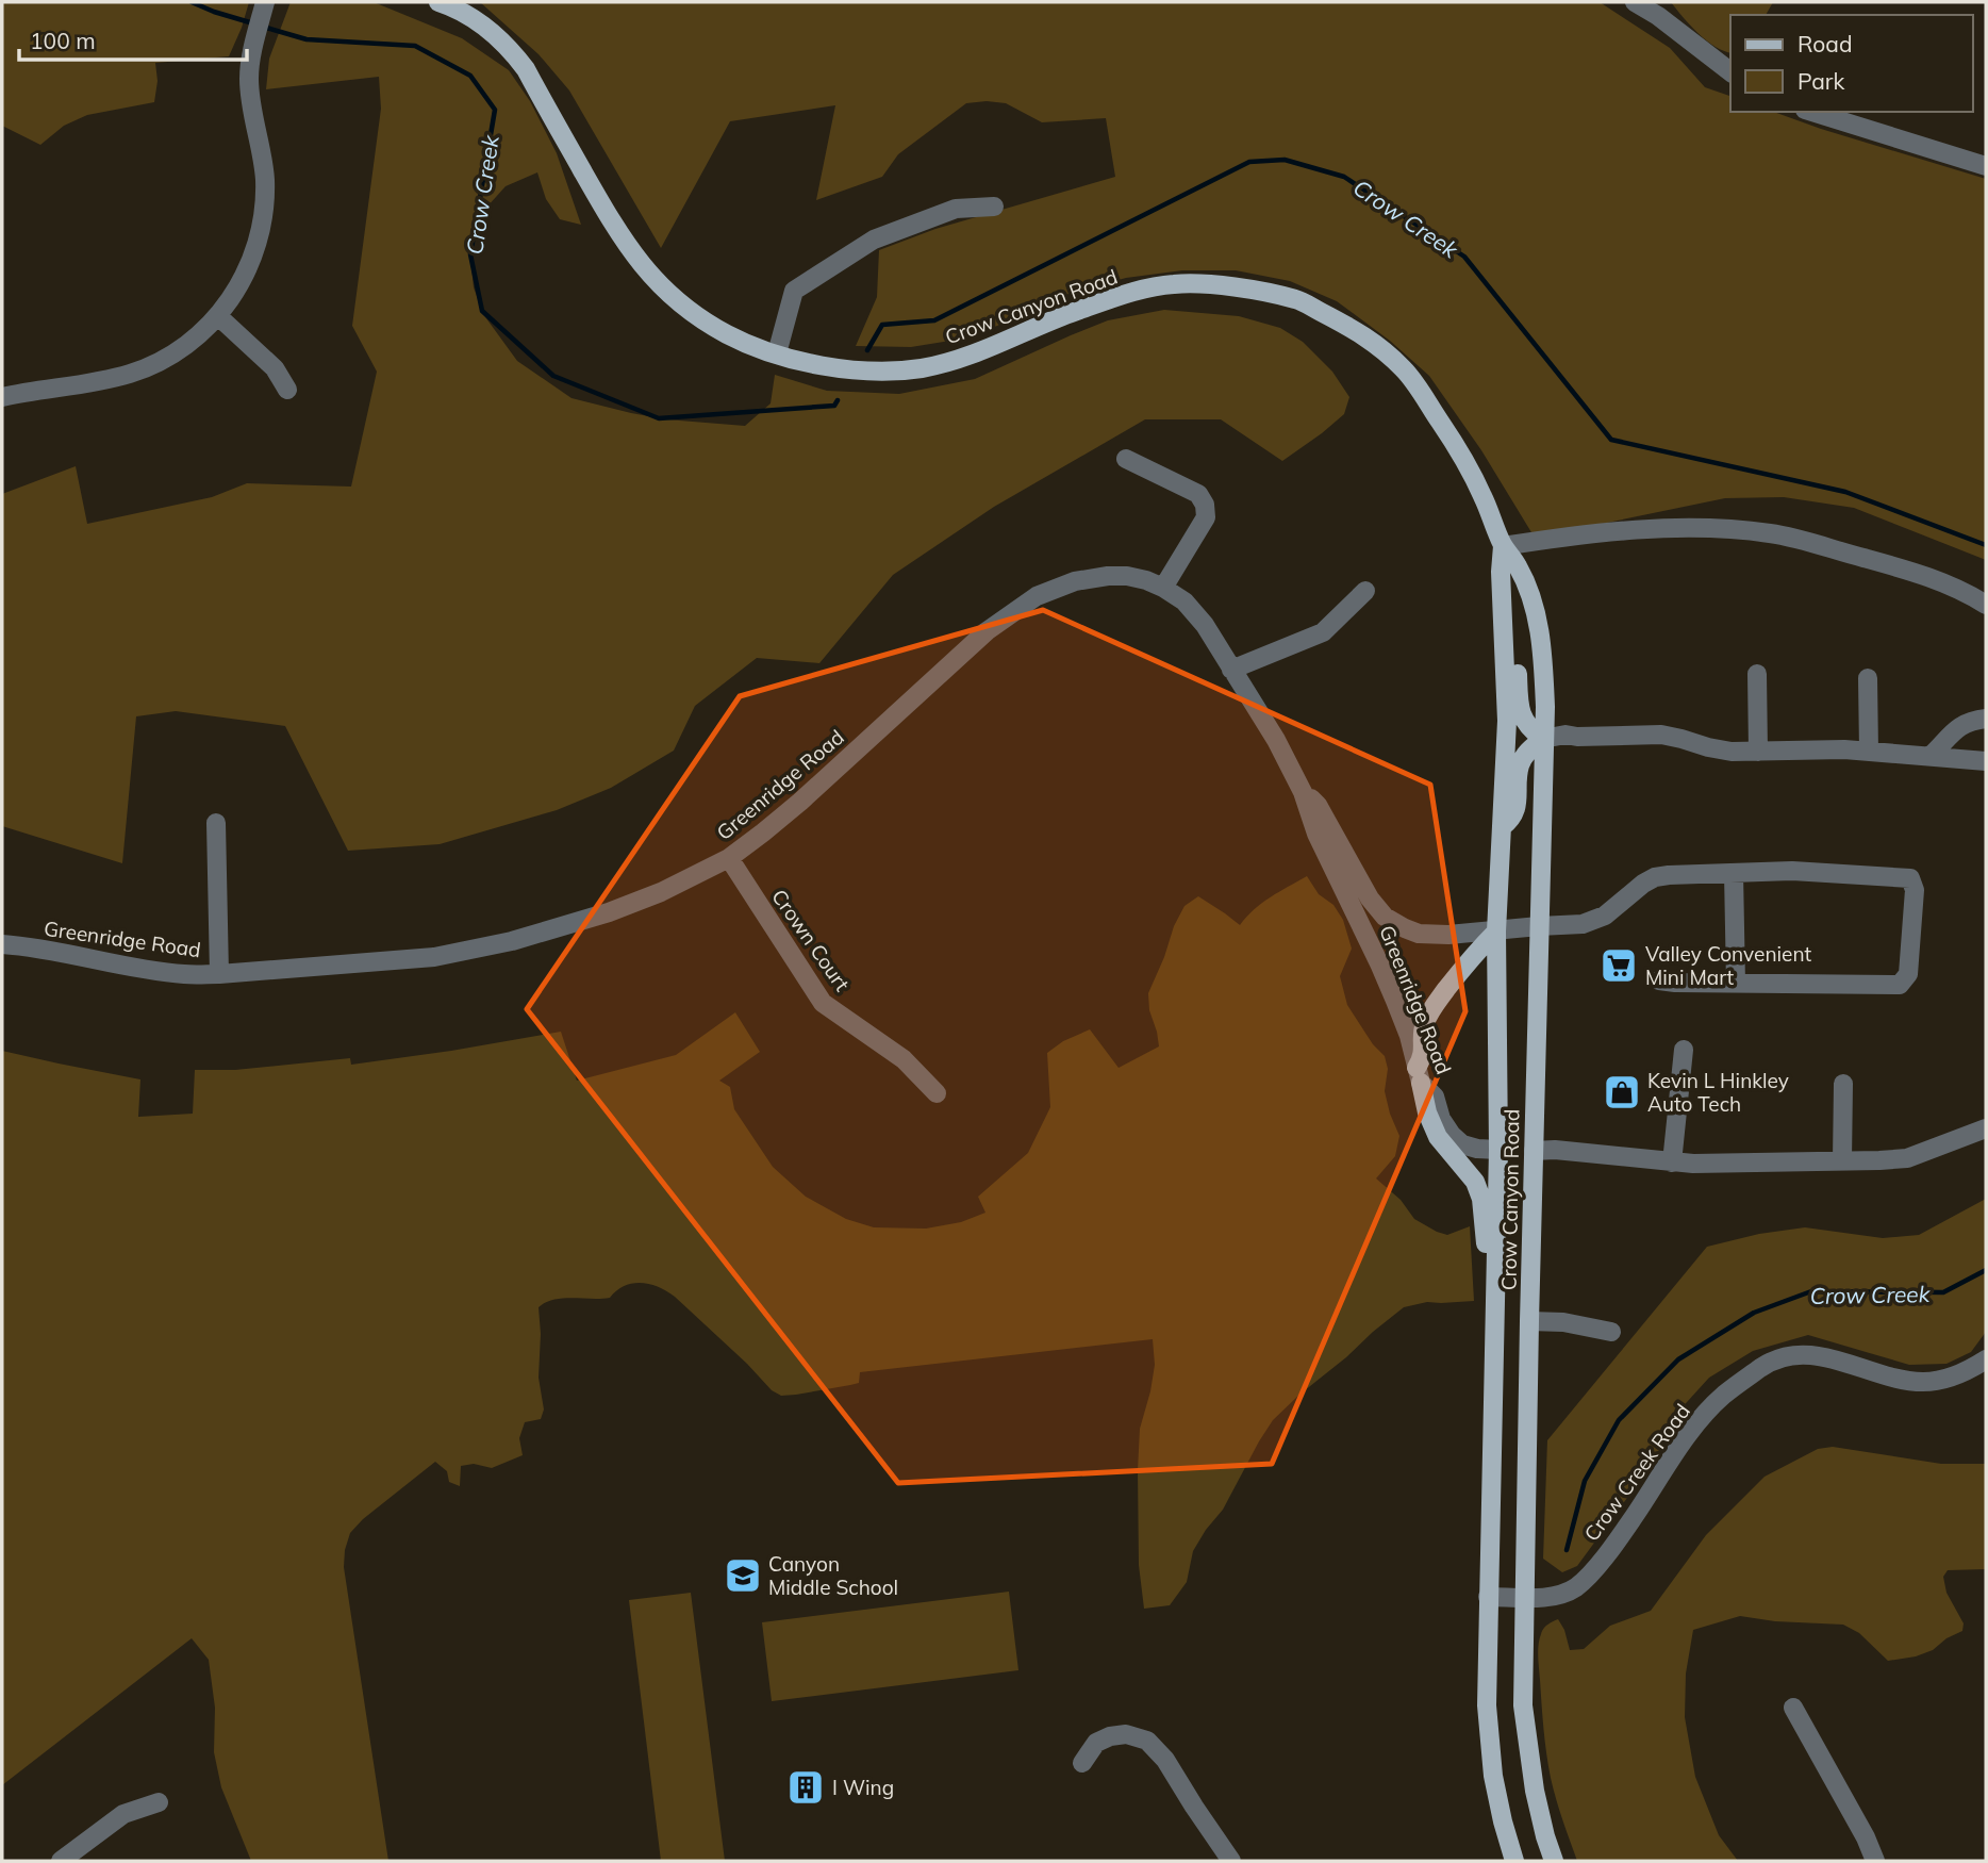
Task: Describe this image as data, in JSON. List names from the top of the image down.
{
  "streets": {
    "main road": ["Crow Canyon Road"],
    "street": ["Greenridge Road", "Crown Court", "Crow Creek Road"]
  },
  "crossings": [
    ["Crow Canyon Road", "Greenridge Road"],
    ["Crow Canyon Road", "Crow Creek Road"],
    ["Greenridge Road", "Crown Court"]
  ],
  "water": ["Crow Creek"],
  "places": {
    "supermarket": ["Valley Convenient Mini Mart"],
    "shop": ["Kevin L Hinkley Auto Tech"],
    "school or university": ["Canyon Middle School"],
    "building": ["I Wing"]
  },
  "legend": ["Road", "Park"],
  "scale_bar": "100 m"
}
